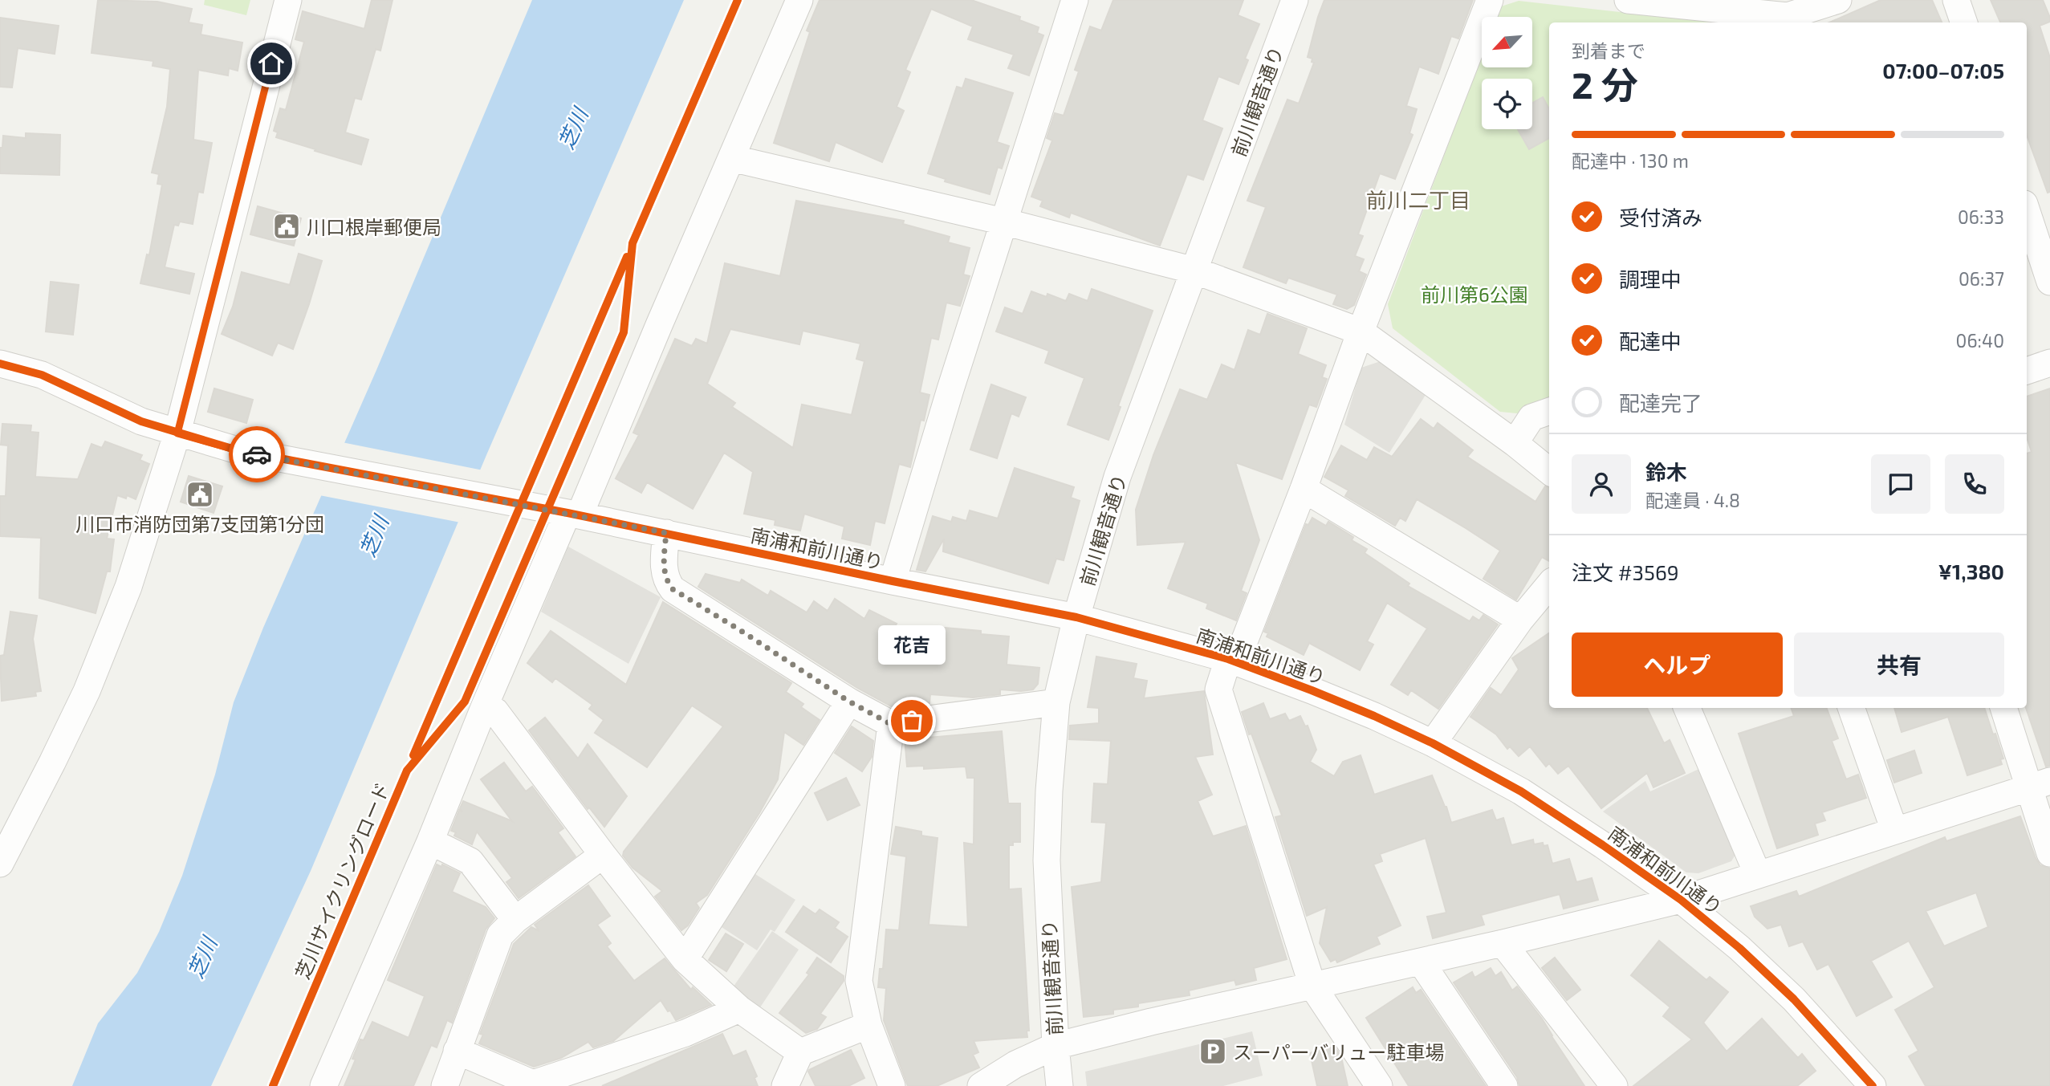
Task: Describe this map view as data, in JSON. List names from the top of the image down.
{
  "streets": {
    "street": ["前川観音通り", "南浦和前川通り"],
    "cycle path": ["芝川サイクリングロード"]
  },
  "crossings": [
    ["前川観音通り", "南浦和前川通り"]
  ],
  "districts": ["前川二丁目"],
  "water": ["芝川"],
  "parks": ["前川第6公園"],
  "places": {
    "public building": ["川口根岸郵便局", "川口市消防団第7支団第1分団"],
    "other": ["花吉"],
    "parking": ["スーパーバリュー駐車場"]
  },
  "north": "bottom left",
  "page": {
    "heading": ["2 分", "到着まで", "07:00–07:05"],
    "panel": [
      "鈴木",
      "配達員 · 4.8",
      "注文 #3569",
      "¥1,380"
    ],
    "bar": "配達中 · 130 m",
    "list": [
      ["受付済み", "06:33"],
      ["調理中", "06:37"],
      ["配達中", "06:40"],
      "配達完了"
    ],
    "buttons": ["ヘルプ", "共有"],
    "bubble": "花吉"
  }
}
